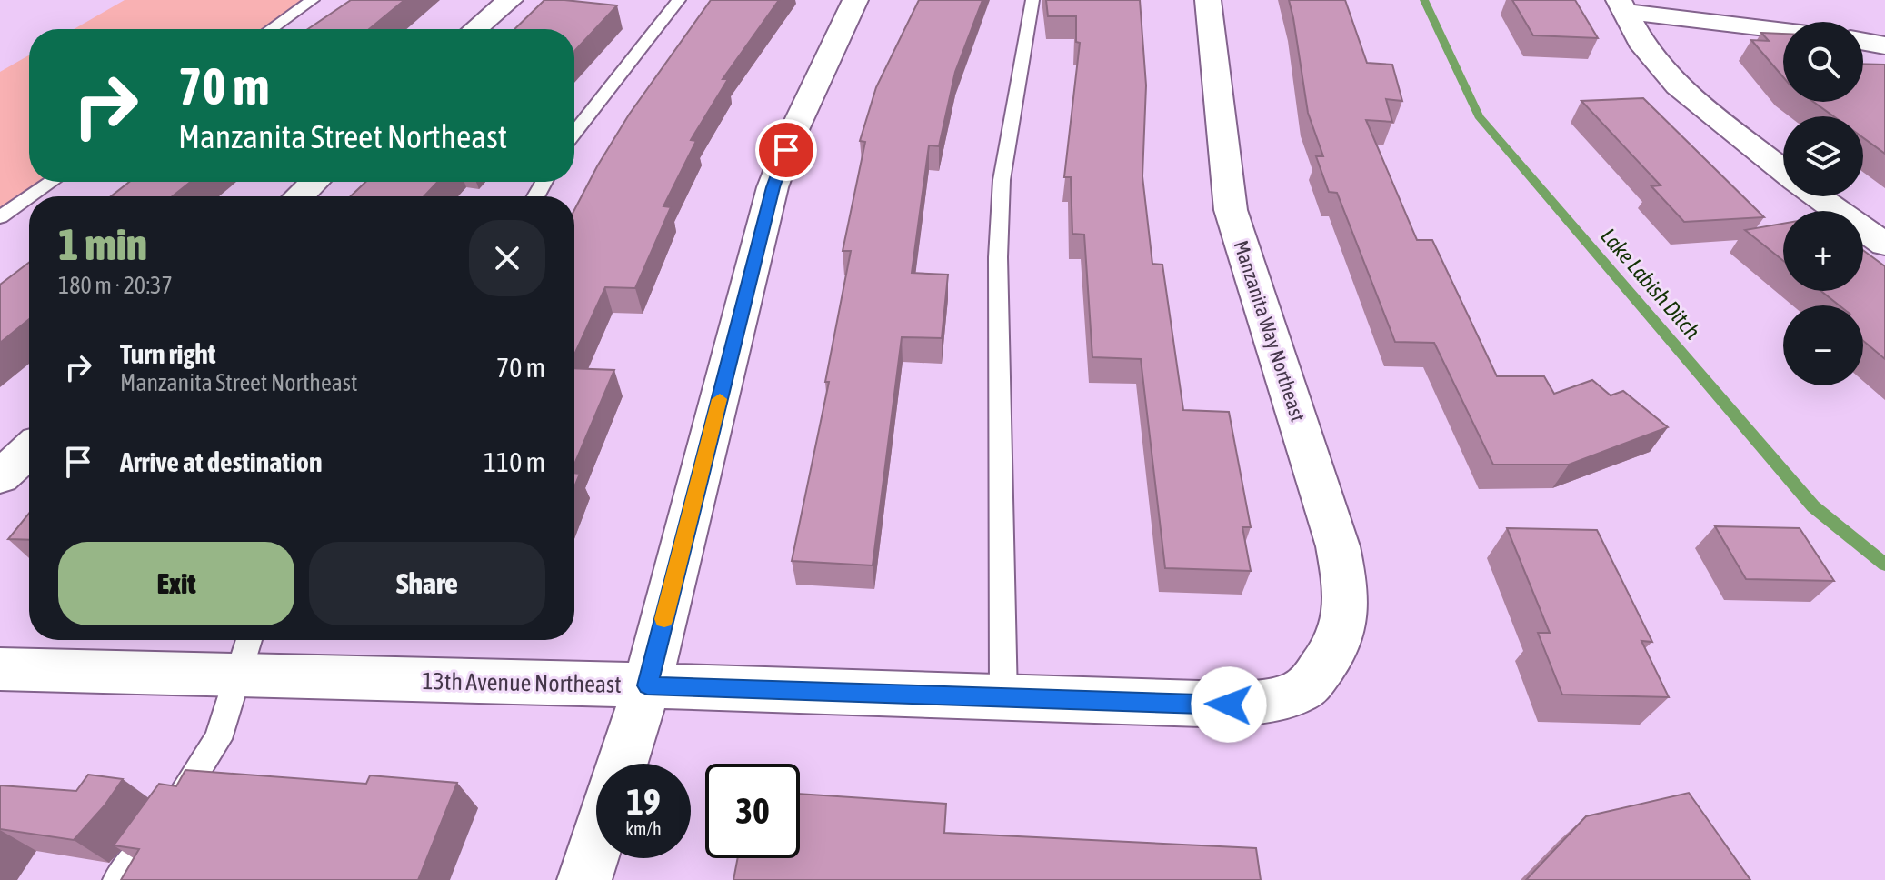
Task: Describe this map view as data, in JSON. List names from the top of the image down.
{
  "streets": {
    "street": ["Manzanita Way Northeast", "13th Avenue Northeast"]
  },
  "crossings": [
    ["Manzanita Way Northeast", "13th Avenue Northeast"]
  ],
  "water": ["Lake Labish Ditch"],
  "page": {
    "map_buttons": ["+", "−"],
    "turn": ["70 m", "Manzanita Street Northeast"],
    "heading": ["1 min", "180 m · 20:37"],
    "list": [
      {
        "name": "Turn right",
        "note": "Manzanita Street Northeast",
        "value": "70 m"
      },
      {
        "name": "Arrive at destination",
        "value": "110 m"
      }
    ],
    "buttons": ["Exit", "Share"],
    "speed": "19 km/h",
    "limit": "30"
  }
}
